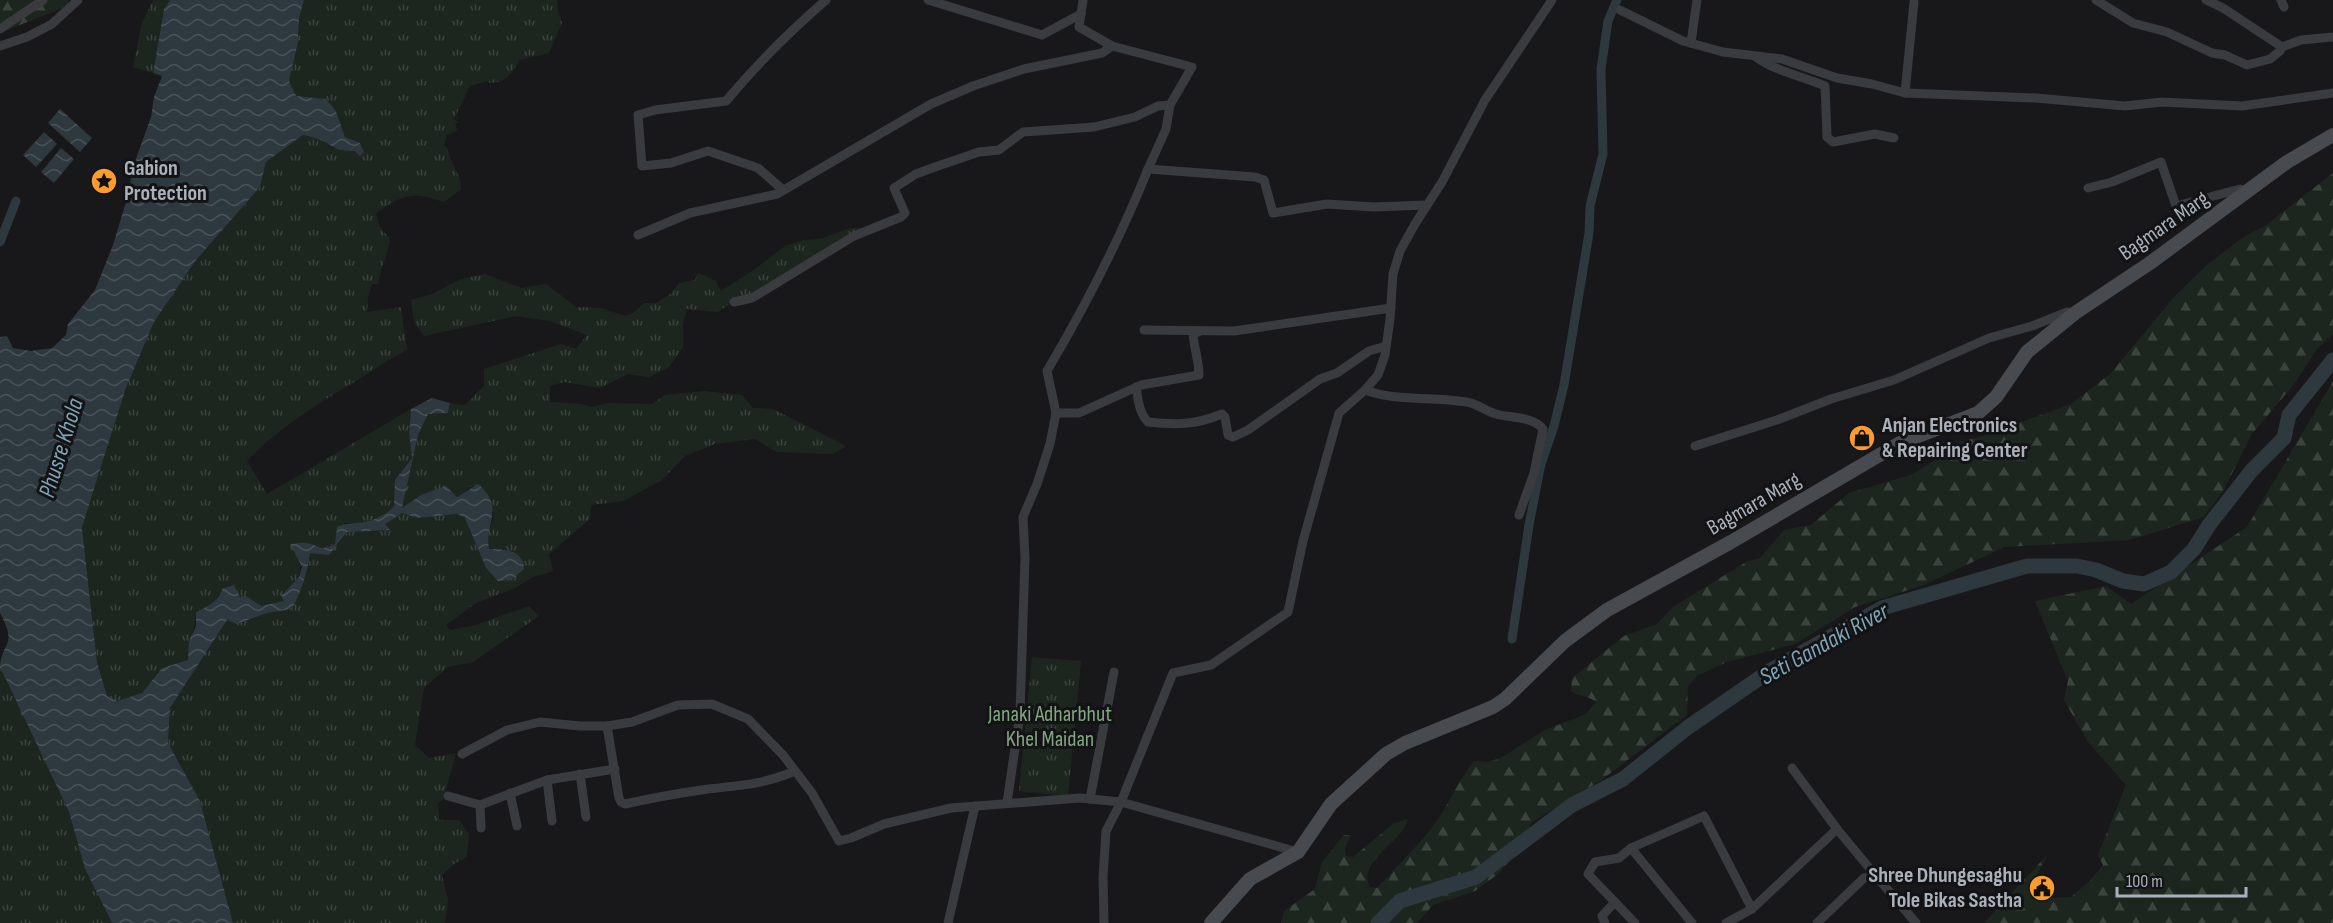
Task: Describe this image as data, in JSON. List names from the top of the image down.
{
  "streets": {
    "main road": ["Bagmara Marg"]
  },
  "water": ["Phusre Khola", "Seti Gandaki River"],
  "parks": ["Janaki Adharbhut Khel Maidan"],
  "places": {
    "place": ["Gabion Protection"],
    "shop": ["Anjan Electronics & Repairing Center"],
    "public building": ["Shree Dhungesaghu Tole Bikas Sastha"]
  },
  "scale_bar": "100 m"
}
